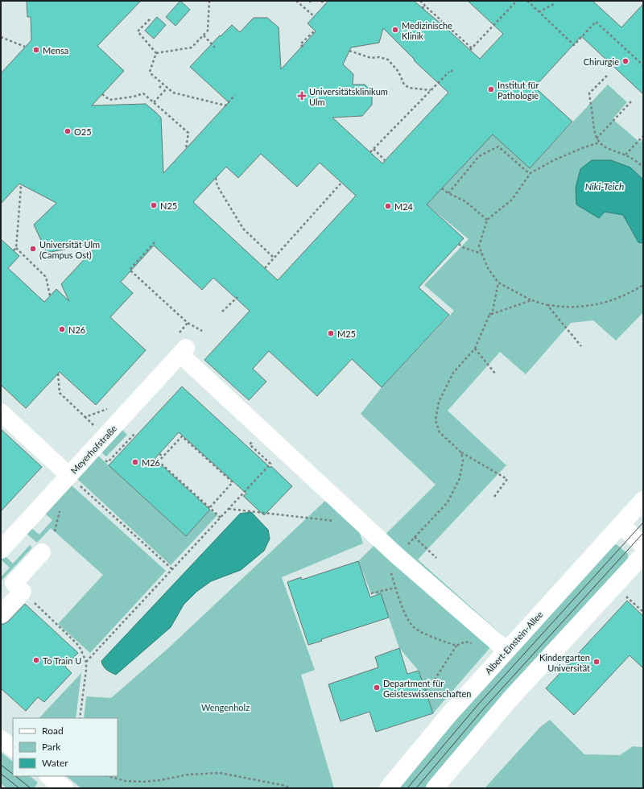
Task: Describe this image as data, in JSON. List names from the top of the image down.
{
  "streets": {
    "street": ["Meyerhofstraße", "Albert-Einstein-Allee"]
  },
  "water": ["Niki-Teich"],
  "parks": ["Wengenholz"],
  "places": {
    "other": [
      "Medizinische Klinik",
      "Mensa",
      "Chirurgie",
      "Institut für Pathologie",
      "O25",
      "N25",
      "M24",
      "Universität Ulm (Campus Ost)",
      "N26",
      "M25",
      "M26",
      "To Train U",
      "Kindergarten Universität",
      "Department für Geisteswissenschaften"
    ],
    "health": ["Universitätsklinikum Ulm"]
  },
  "legend": ["Road", "Park", "Water"]
}
